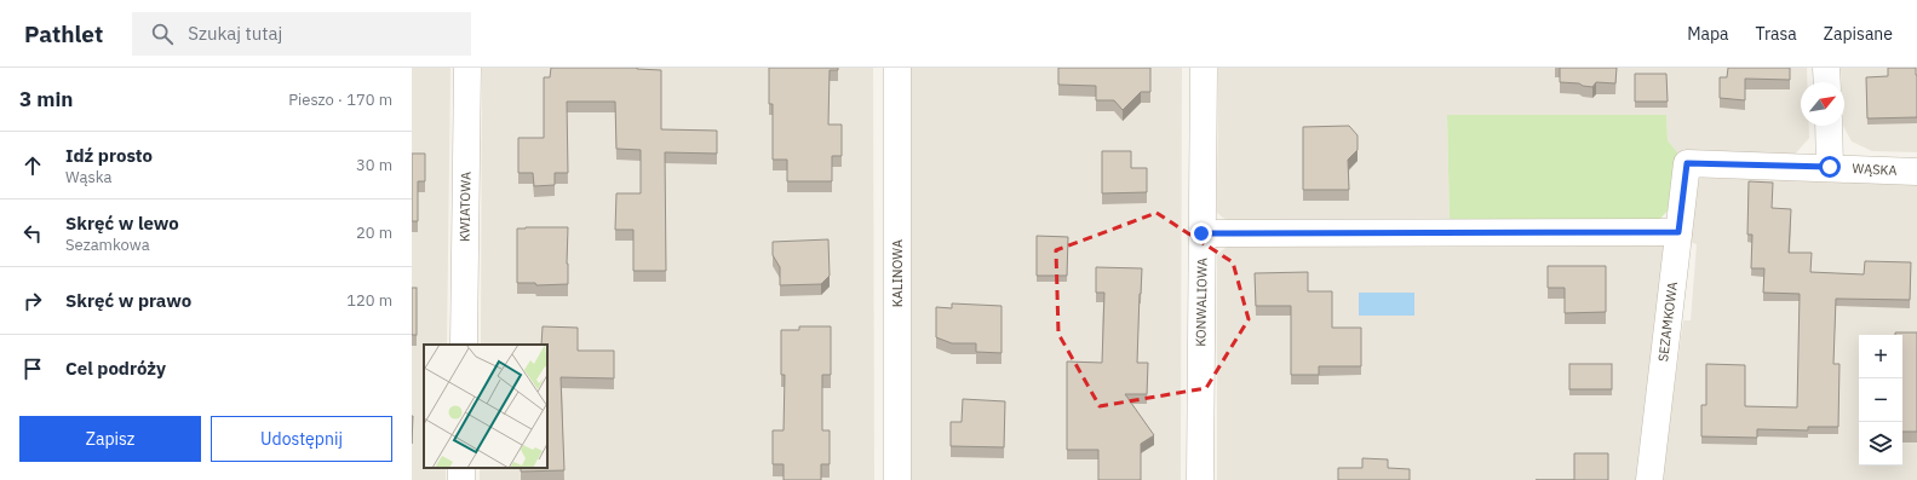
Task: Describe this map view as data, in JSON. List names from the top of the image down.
{
  "streets": {
    "street": [
      "WĄSKA",
      "KWIATOWA",
      "KALINOWA",
      "KONWALIOWA",
      "SEZAMKOWA"
    ]
  },
  "crossings": [
    ["WĄSKA", "SEZAMKOWA"]
  ],
  "north": "top right",
  "page": {
    "header": "Pathlet",
    "search": "Szukaj tutaj",
    "nav": ["Mapa", "Trasa", "Zapisane"],
    "heading": ["3 min", "Pieszo · 170 m"],
    "list": [
      ["Idź prosto", "Wąska", "30 m"],
      ["Skręć w lewo", "Sezamkowa", "20 m"],
      ["Skręć w prawo", "120 m"],
      "Cel podróży"
    ],
    "map_buttons": ["+", "−"],
    "buttons": ["Zapisz", "Udostępnij"]
  }
}
